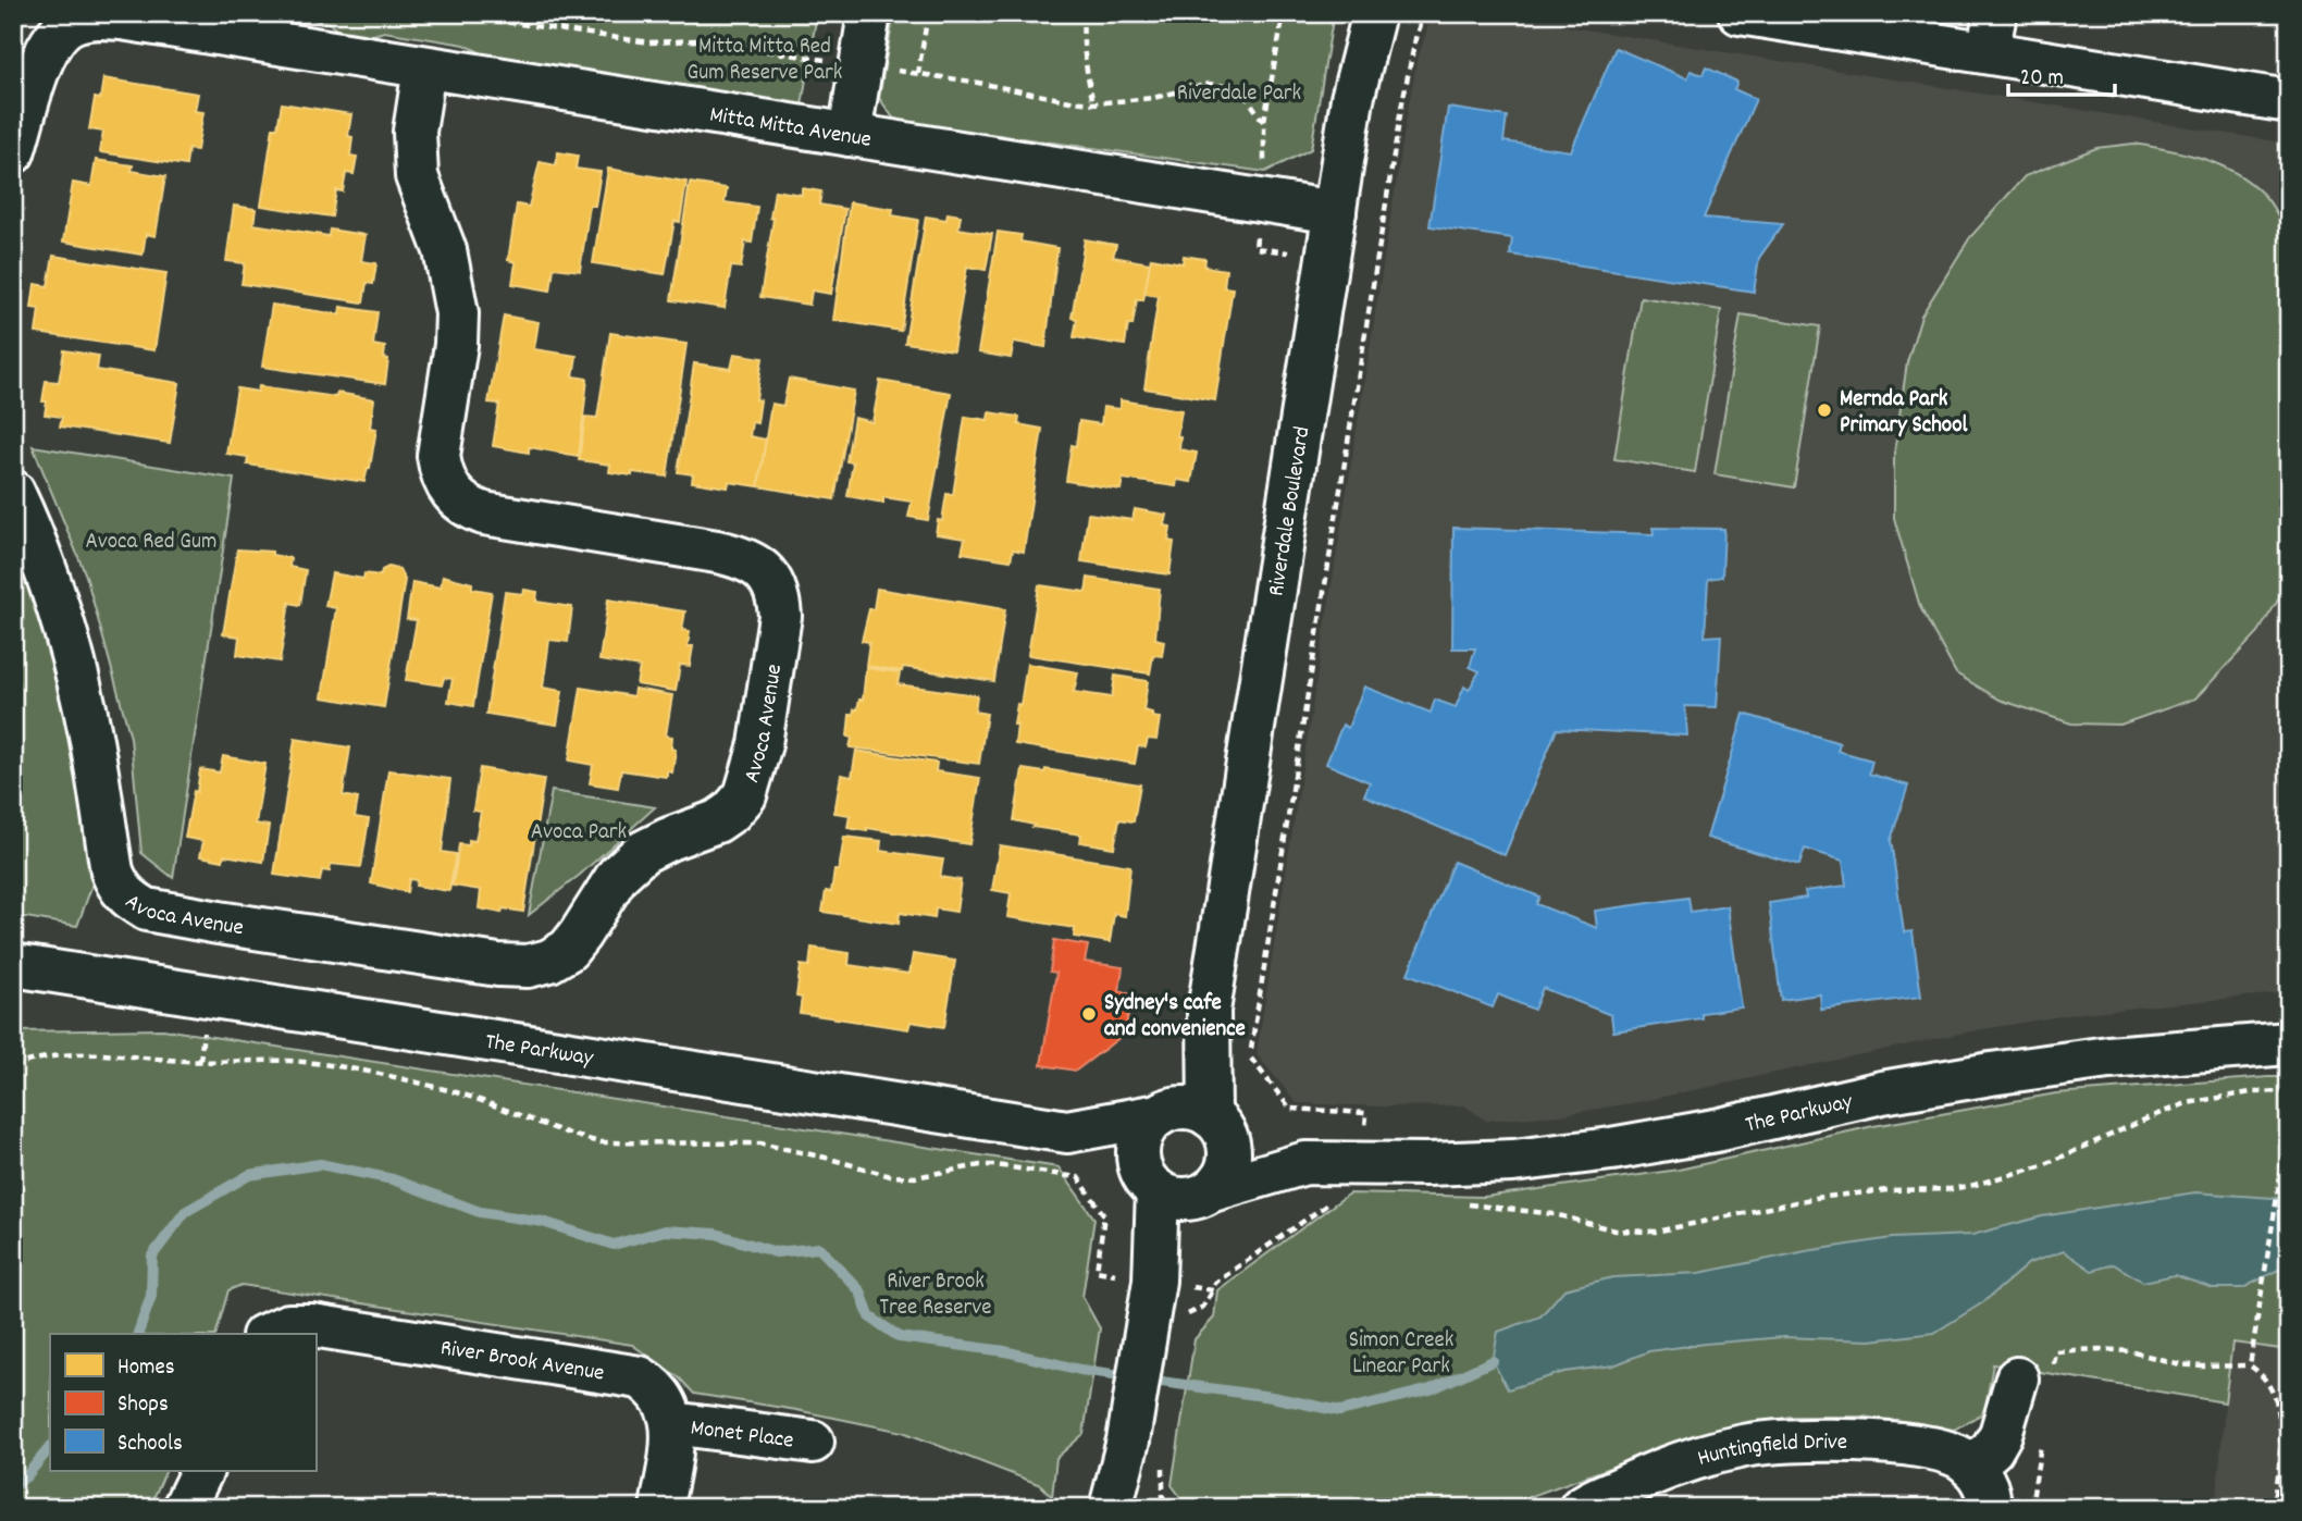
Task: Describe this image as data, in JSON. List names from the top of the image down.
{
  "streets": {
    "street": [
      "Mitta Mitta Avenue",
      "Riverdale Boulevard",
      "Avoca Avenue",
      "The Parkway",
      "River Brook Avenue",
      "Monet Place",
      "Huntingfield Drive"
    ]
  },
  "crossings": [
    ["Mitta Mitta Avenue", "Riverdale Boulevard"],
    ["Mitta Mitta Avenue", "Avoca Avenue"],
    ["Riverdale Boulevard", "The Parkway"],
    ["River Brook Avenue", "Monet Place"]
  ],
  "parks": [
    "Mitta Mitta Red Gum Reserve Park",
    "Riverdale Park",
    "Avoca Red Gum",
    "Avoca Park",
    "River Brook Tree Reserve",
    "Simon Creek Linear Park"
  ],
  "places": ["Mernda Park Primary School", "Sydney's cafe and convenience"],
  "legend": ["Homes", "Shops", "Schools"],
  "scale_bar": "20 m"
}
